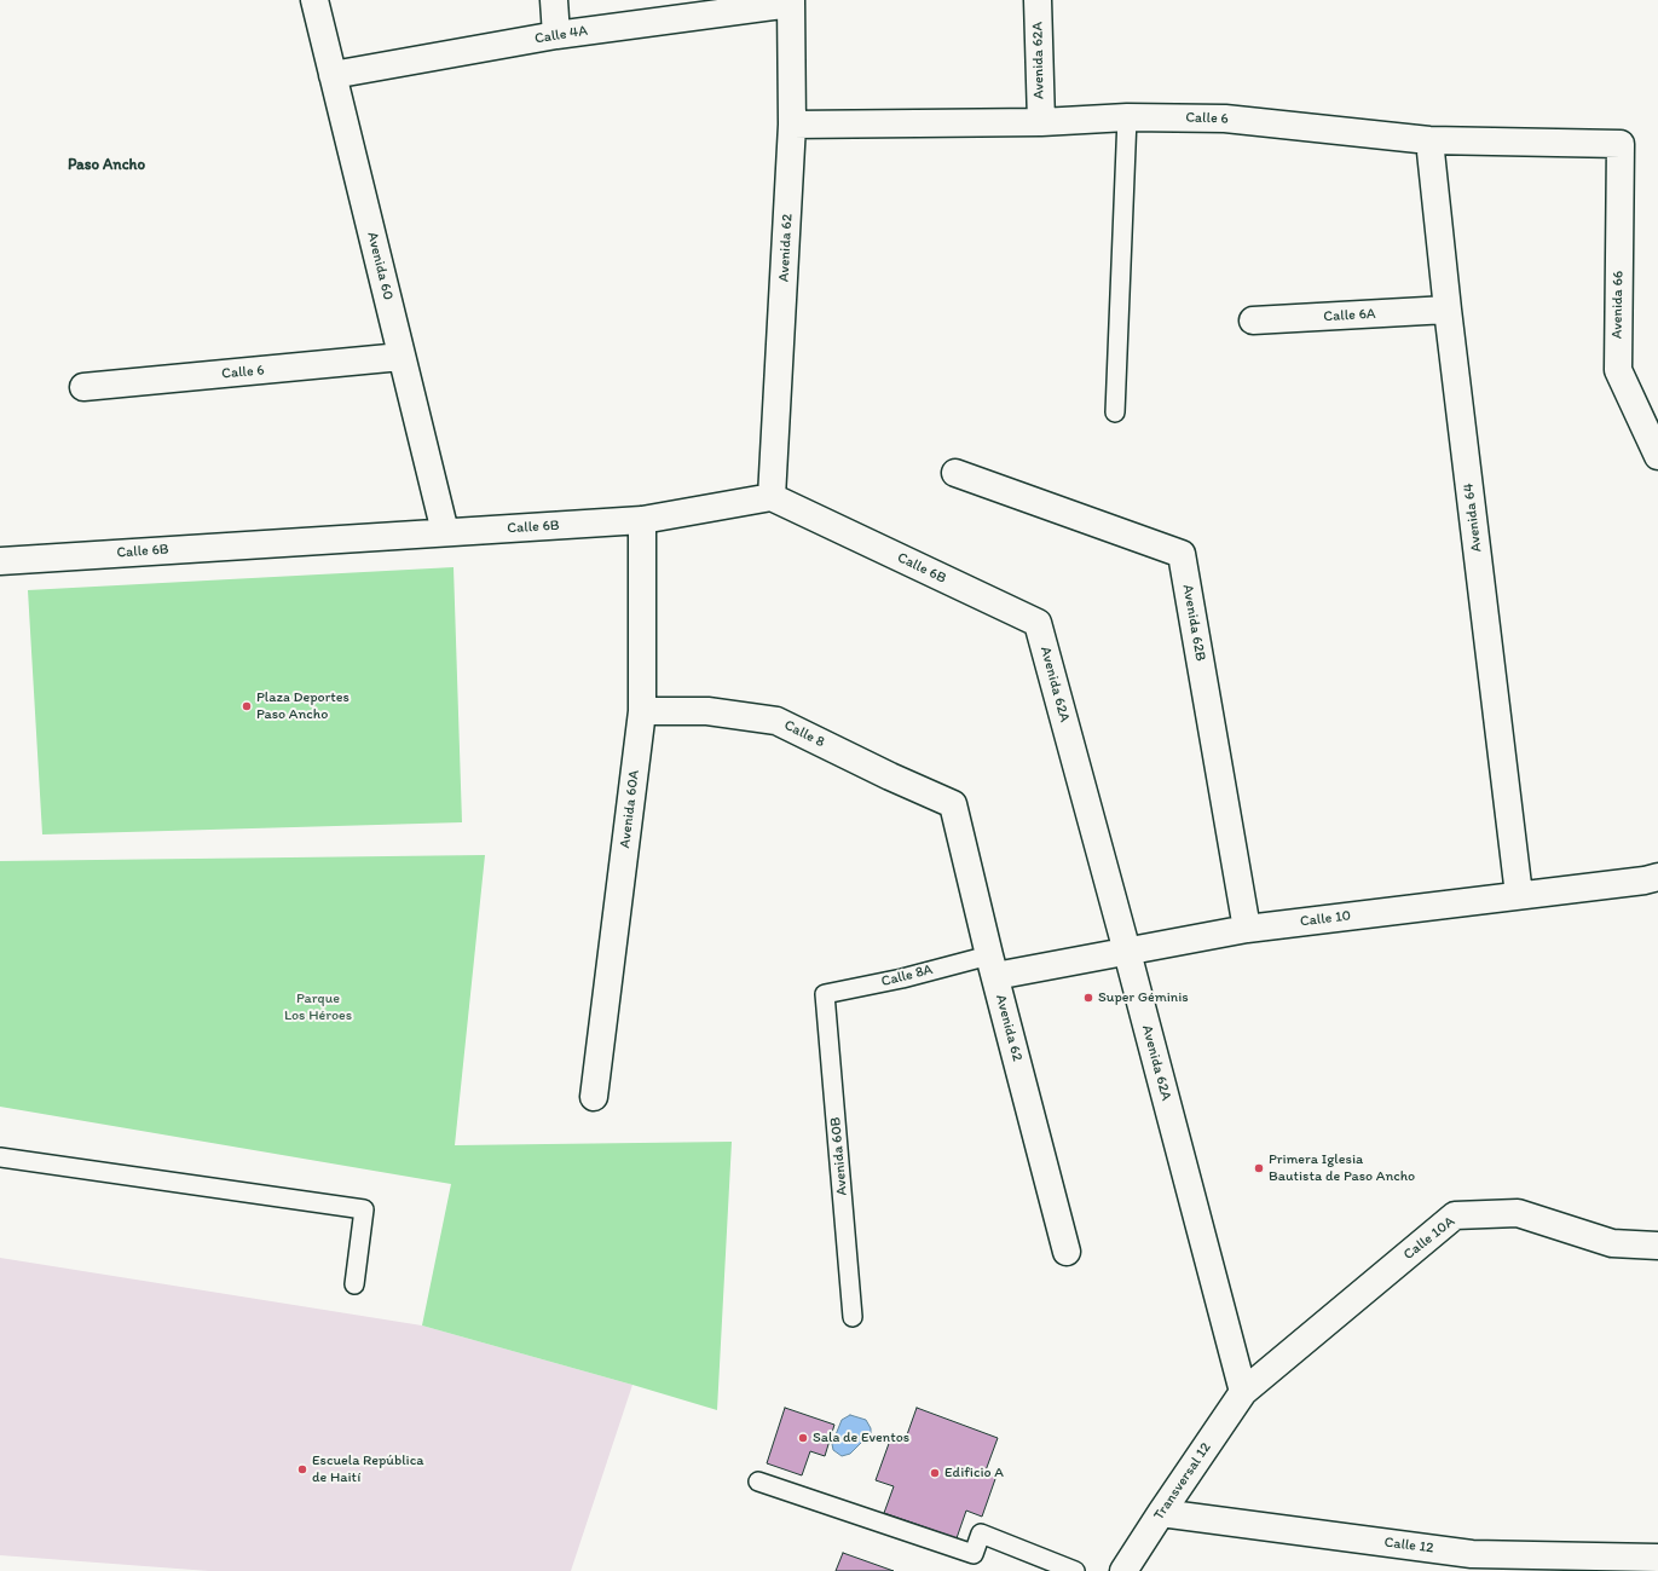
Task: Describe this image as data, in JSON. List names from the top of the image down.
{
  "streets": {
    "street": [
      "Calle 4A",
      "Avenida 62A",
      "Calle 6",
      "Avenida 62",
      "Avenida 60",
      "Avenida 66",
      "Calle 6A",
      "Avenida 64",
      "Calle 6B",
      "Avenida 62B",
      "Calle 8",
      "Avenida 60A",
      "Calle 10",
      "Calle 10A",
      "Transversal 12",
      "Calle 12"
    ],
    "lane": ["Calle 8A", "Avenida 60B"]
  },
  "crossings": [
    ["Calle 4A", "Avenida 62"],
    ["Calle 4A", "Avenida 60"],
    ["Avenida 62A", "Calle 6"],
    ["Avenida 62A", "Calle 6B"],
    ["Avenida 62A", "Calle 10"],
    ["Avenida 62A", "Calle 10A"],
    ["Avenida 62A", "Transversal 12"],
    ["Calle 6", "Avenida 62"],
    ["Calle 6", "Avenida 60"],
    ["Calle 6", "Avenida 66"],
    ["Calle 6", "Avenida 64"],
    ["Avenida 62", "Calle 6B"],
    ["Avenida 62", "Calle 8"],
    ["Avenida 62", "Calle 10"],
    ["Avenida 62", "Calle 8A"],
    ["Avenida 60", "Calle 6B"],
    ["Calle 6A", "Avenida 64"],
    ["Avenida 64", "Calle 10"],
    ["Calle 6B", "Avenida 60A"],
    ["Avenida 62B", "Calle 10"],
    ["Calle 8", "Avenida 60A"],
    ["Calle 10", "Calle 8A"],
    ["Calle 8A", "Avenida 60B"],
    ["Calle 10A", "Transversal 12"],
    ["Transversal 12", "Calle 12"]
  ],
  "districts": ["Paso Ancho"],
  "parks": ["Parque Los Héroes"],
  "places": [
    "Plaza Deportes Paso Ancho",
    "Super Géminis",
    "Primera Iglesia Bautista de Paso Ancho",
    "Sala de Eventos",
    "Escuela República de Haití",
    "Edificio A"
  ]
}
